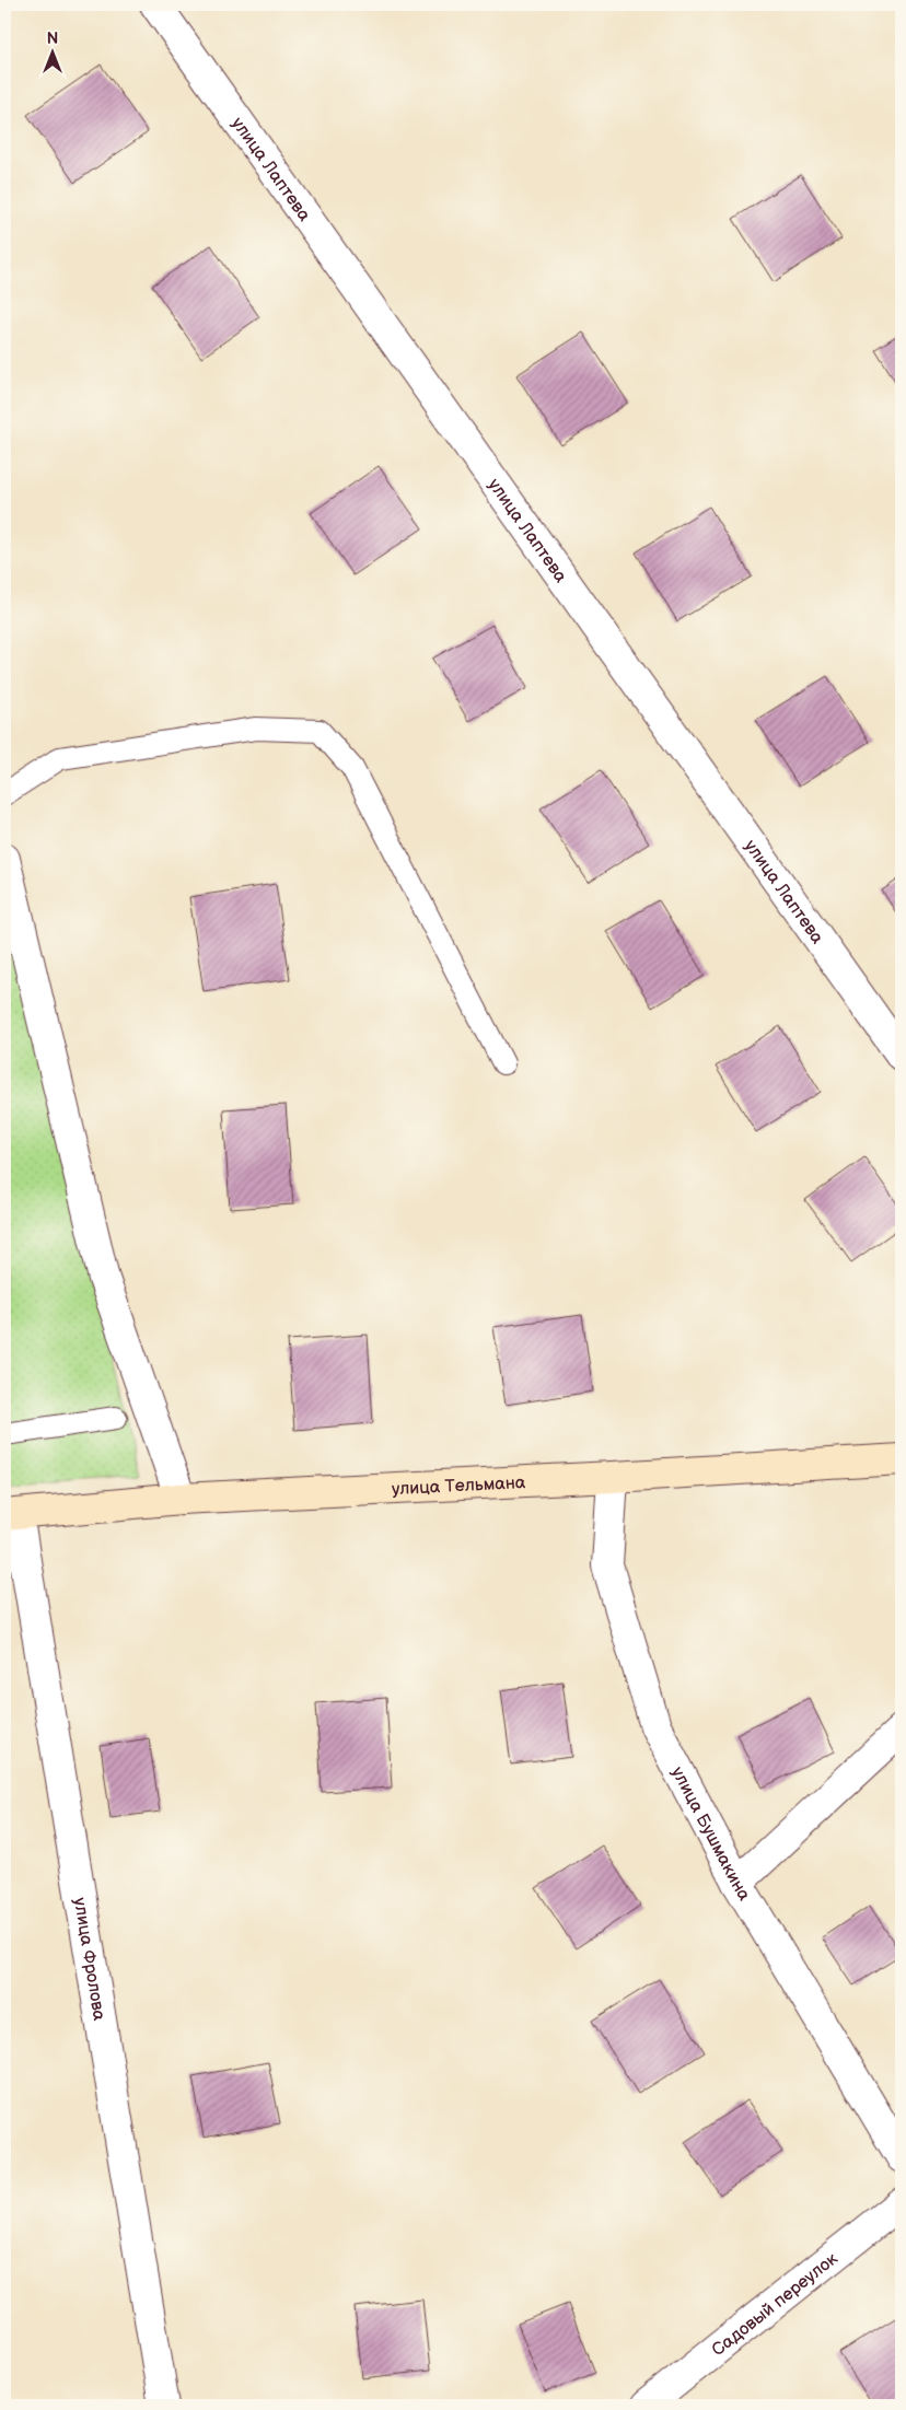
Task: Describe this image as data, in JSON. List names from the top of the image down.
{
  "streets": {
    "street": [
      "улица Лаптева",
      "улица Тельмана",
      "улица Бушмакина",
      "улица Фролова",
      "Садовый переулок"
    ]
  },
  "crossings": [
    ["улица Тельмана", "улица Бушмакина"],
    ["улица Тельмана", "улица Фролова"]
  ],
  "north": "top"
}
